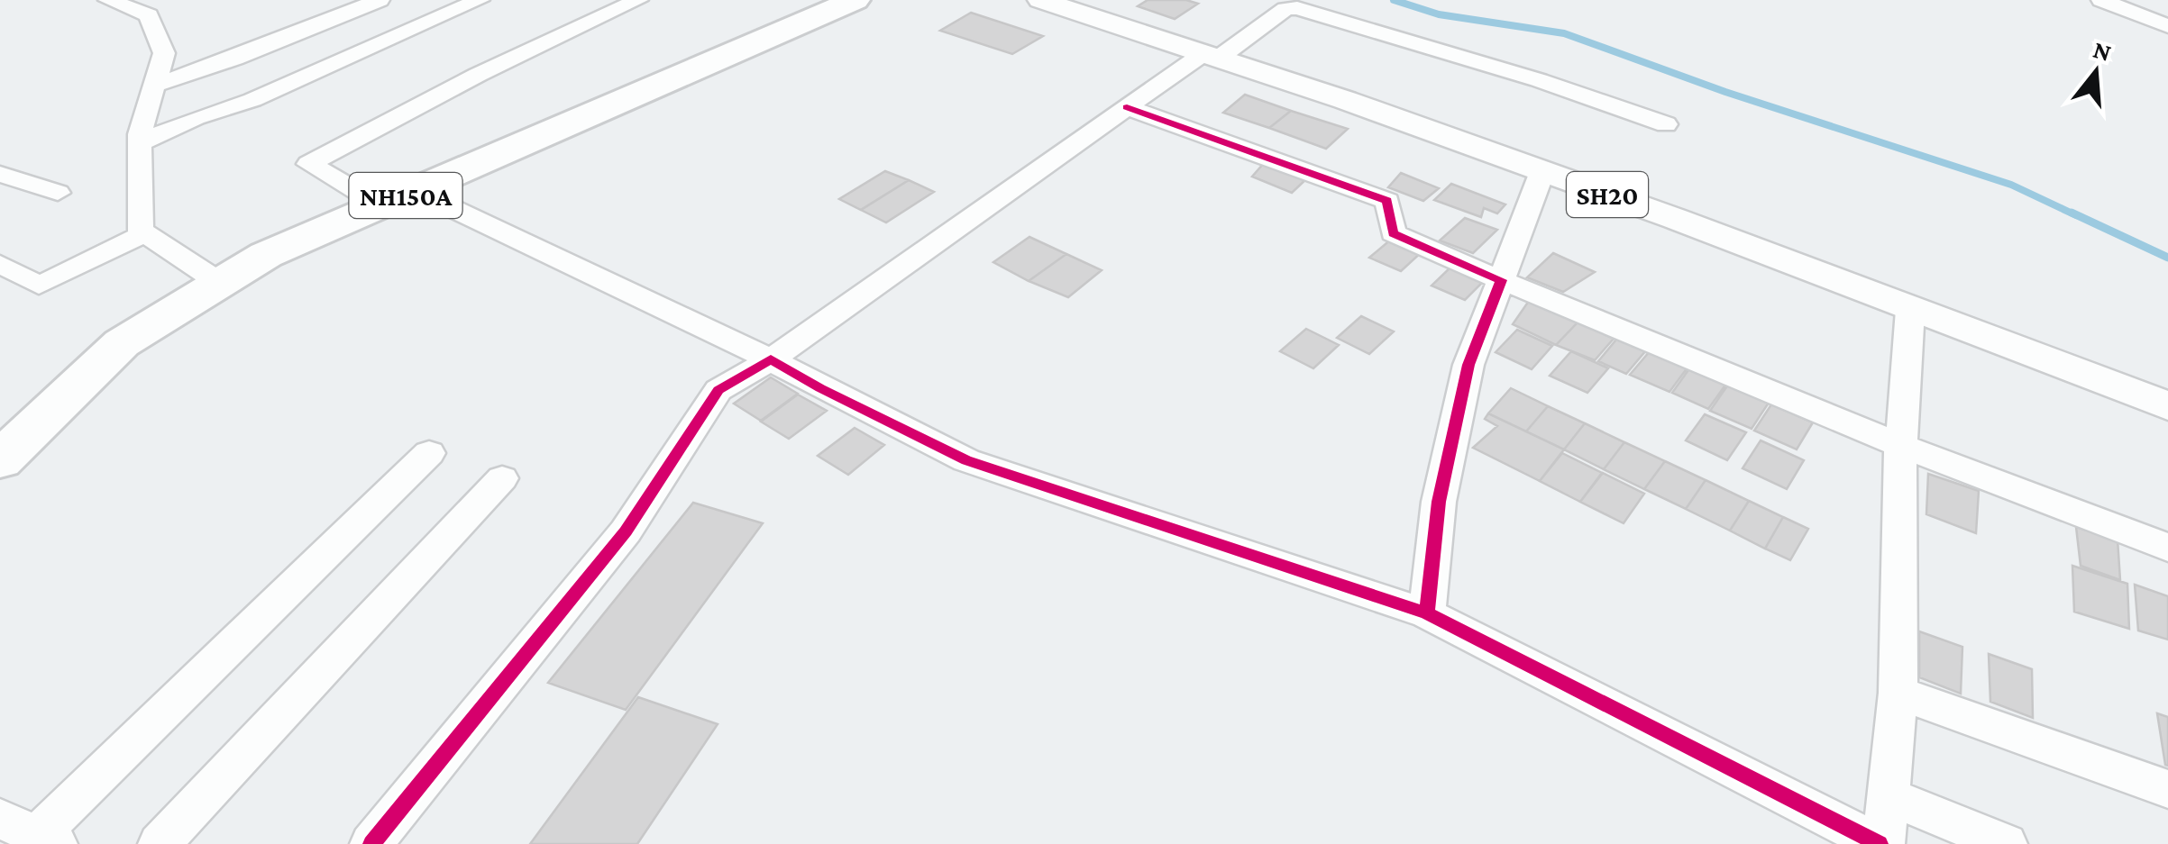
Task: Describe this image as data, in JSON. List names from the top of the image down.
{
  "streets": {
    "highway": ["NH150A"],
    "main road": ["SH20"]
  },
  "north": "top"
}
